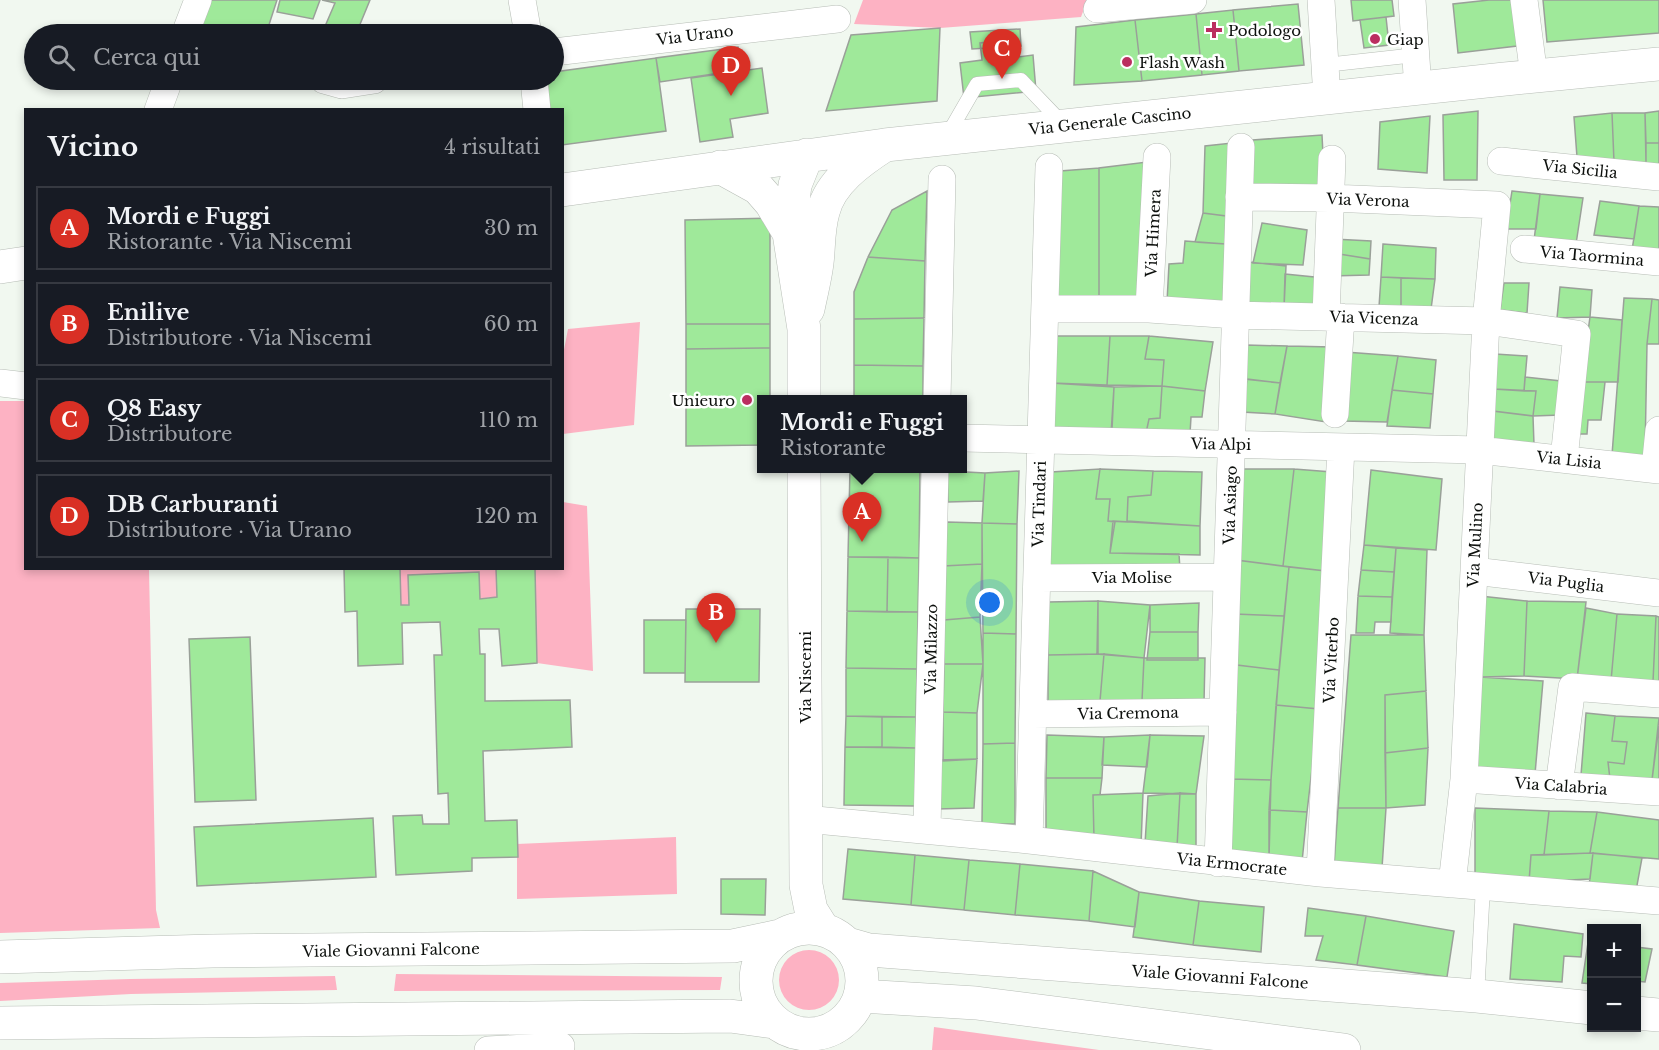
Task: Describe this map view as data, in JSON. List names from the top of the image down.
{
  "streets": {
    "street": [
      "Via Urano",
      "Via Generale Cascino",
      "Via Sicilia",
      "Via Verona",
      "Via Himera",
      "Via Taormina",
      "Via Vicenza",
      "Via Alpi",
      "Via Lisia",
      "Via Tindari",
      "Via Asiago",
      "Via Mulino",
      "Via Molise",
      "Via Puglia",
      "Via Milazzo",
      "Via Viterbo",
      "Via Niscemi",
      "Via Cremona",
      "Via Calabria",
      "Via Ermocrate",
      "Viale Giovanni Falcone"
    ]
  },
  "crossings": [
    ["Via Verona", "Via Asiago"],
    ["Via Verona", "Via Mulino"],
    ["Via Himera", "Via Vicenza"],
    ["Via Vicenza", "Via Lisia"],
    ["Via Vicenza", "Via Tindari"],
    ["Via Vicenza", "Via Asiago"],
    ["Via Vicenza", "Via Mulino"],
    ["Via Alpi", "Via Lisia"],
    ["Via Alpi", "Via Tindari"],
    ["Via Alpi", "Via Asiago"],
    ["Via Alpi", "Via Mulino"],
    ["Via Alpi", "Via Viterbo"],
    ["Via Lisia", "Via Mulino"],
    ["Via Tindari", "Via Molise"],
    ["Via Tindari", "Via Cremona"],
    ["Via Tindari", "Via Ermocrate"],
    ["Via Asiago", "Via Molise"],
    ["Via Asiago", "Via Cremona"],
    ["Via Asiago", "Via Ermocrate"],
    ["Via Mulino", "Via Puglia"],
    ["Via Mulino", "Via Calabria"],
    ["Via Mulino", "Via Ermocrate"],
    ["Via Milazzo", "Via Ermocrate"],
    ["Via Viterbo", "Via Ermocrate"],
    ["Via Niscemi", "Via Ermocrate"],
    ["Via Niscemi", "Viale Giovanni Falcone"]
  ],
  "places": {
    "health": ["Podologo"],
    "other": ["Giap", "Flash Wash", "Unieuro"]
  },
  "page": {
    "search": "Cerca qui",
    "pins": [
      "C",
      "D",
      "A",
      "B"
    ],
    "heading": ["Vicino", "4 risultati"],
    "list": [
      {
        "mark": "A",
        "name": "Mordi e Fuggi",
        "note": "Ristorante · Via Niscemi",
        "value": "30 m"
      },
      {
        "mark": "B",
        "name": "Enilive",
        "note": "Distributore · Via Niscemi",
        "value": "60 m"
      },
      {
        "mark": "C",
        "name": "Q8 Easy",
        "note": "Distributore",
        "value": "110 m"
      },
      {
        "mark": "D",
        "name": "DB Carburanti",
        "note": "Distributore · Via Urano",
        "value": "120 m"
      }
    ],
    "popup": ["Mordi e Fuggi", "Ristorante"],
    "map_buttons": ["+", "−"]
  }
}
